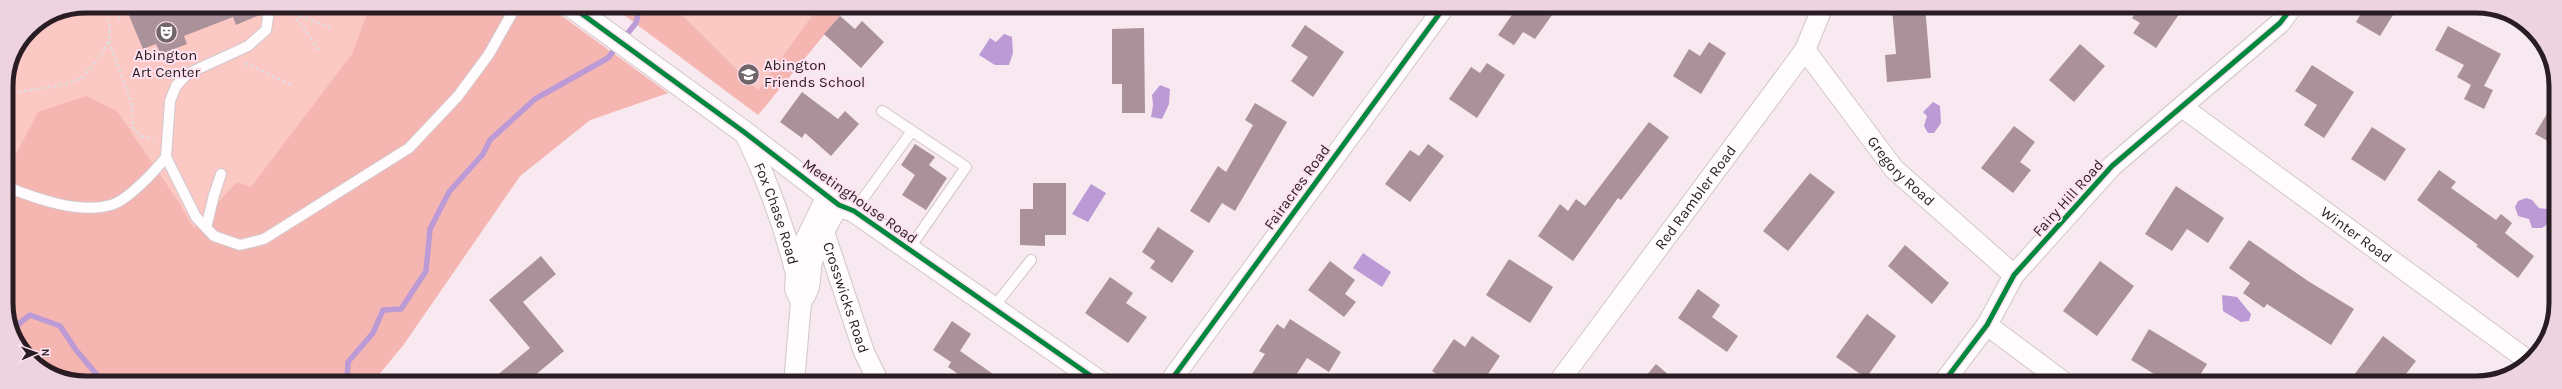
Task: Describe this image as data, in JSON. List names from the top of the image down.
{
  "streets": {
    "street": [
      "Gregory Road",
      "Fairacres Road",
      "Red Rambler Road",
      "Fairy Hill Road",
      "Meetinghouse Road",
      "Fox Chase Road",
      "Winter Road",
      "Crosswicks Road"
    ]
  },
  "crossings": [
    ["Gregory Road", "Red Rambler Road"],
    ["Gregory Road", "Fairy Hill Road"],
    ["Fairy Hill Road", "Winter Road"],
    ["Meetinghouse Road", "Fox Chase Road"],
    ["Fox Chase Road", "Crosswicks Road"]
  ],
  "places": {
    "theatre": ["Abington Art Center"],
    "school or university": ["Abington Friends School"]
  },
  "north": "right"
}
